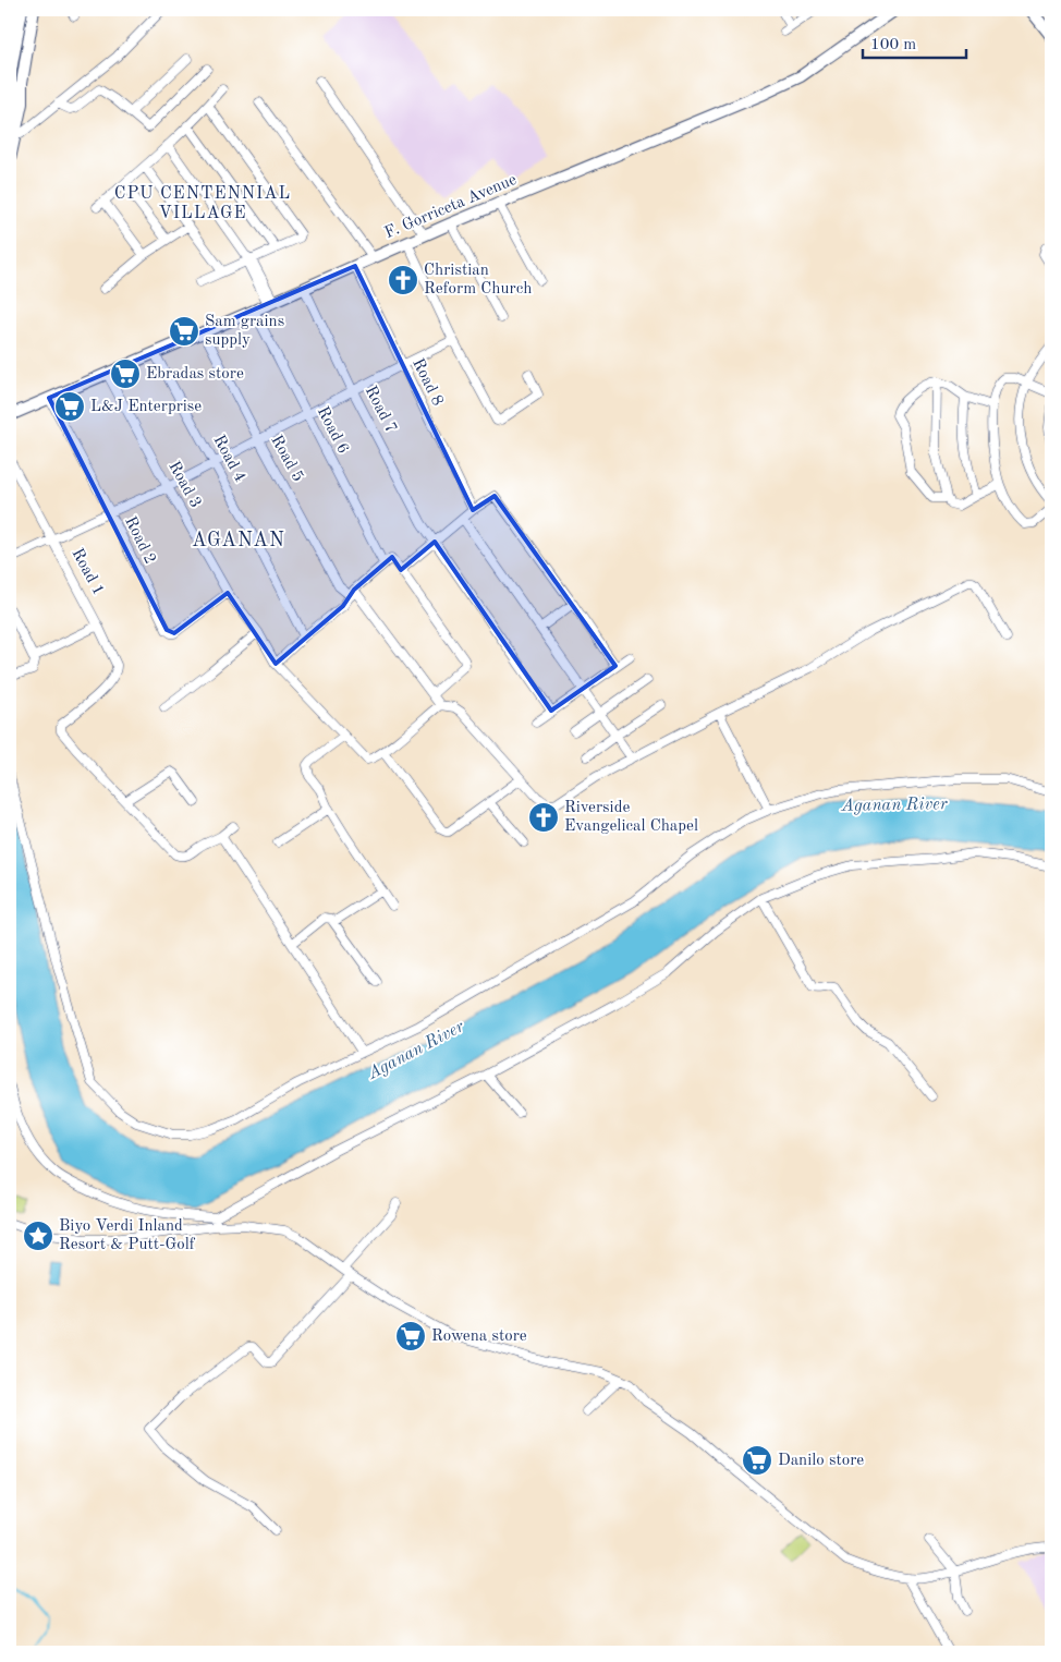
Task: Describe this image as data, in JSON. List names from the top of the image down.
{
  "streets": {
    "main road": ["F. Gorriceta Avenue"],
    "street": [
      "Road 8",
      "Road 7",
      "Road 6",
      "Road 4",
      "Road 5",
      "Road 3",
      "Road 2",
      "Road 1"
    ]
  },
  "crossings": [
    ["F. Gorriceta Avenue", "Road 8"],
    ["F. Gorriceta Avenue", "Road 7"],
    ["F. Gorriceta Avenue", "Road 6"],
    ["F. Gorriceta Avenue", "Road 4"],
    ["F. Gorriceta Avenue", "Road 5"],
    ["F. Gorriceta Avenue", "Road 3"],
    ["F. Gorriceta Avenue", "Road 2"],
    ["Road 3", "Road 2"]
  ],
  "districts": ["CPU CENTENNIAL VILLAGE", "AGANAN"],
  "water": ["Aganan River"],
  "places": {
    "church": ["Christian Reform Church", "Riverside Evangelical Chapel"],
    "supermarket": [
      "Sam grains supply",
      "Ebradas store",
      "L&J Enterprise",
      "Rowena store",
      "Danilo store"
    ],
    "place": ["Biyo Verdi Inland Resort & Putt-Golf"]
  },
  "scale_bar": "100 m"
}
